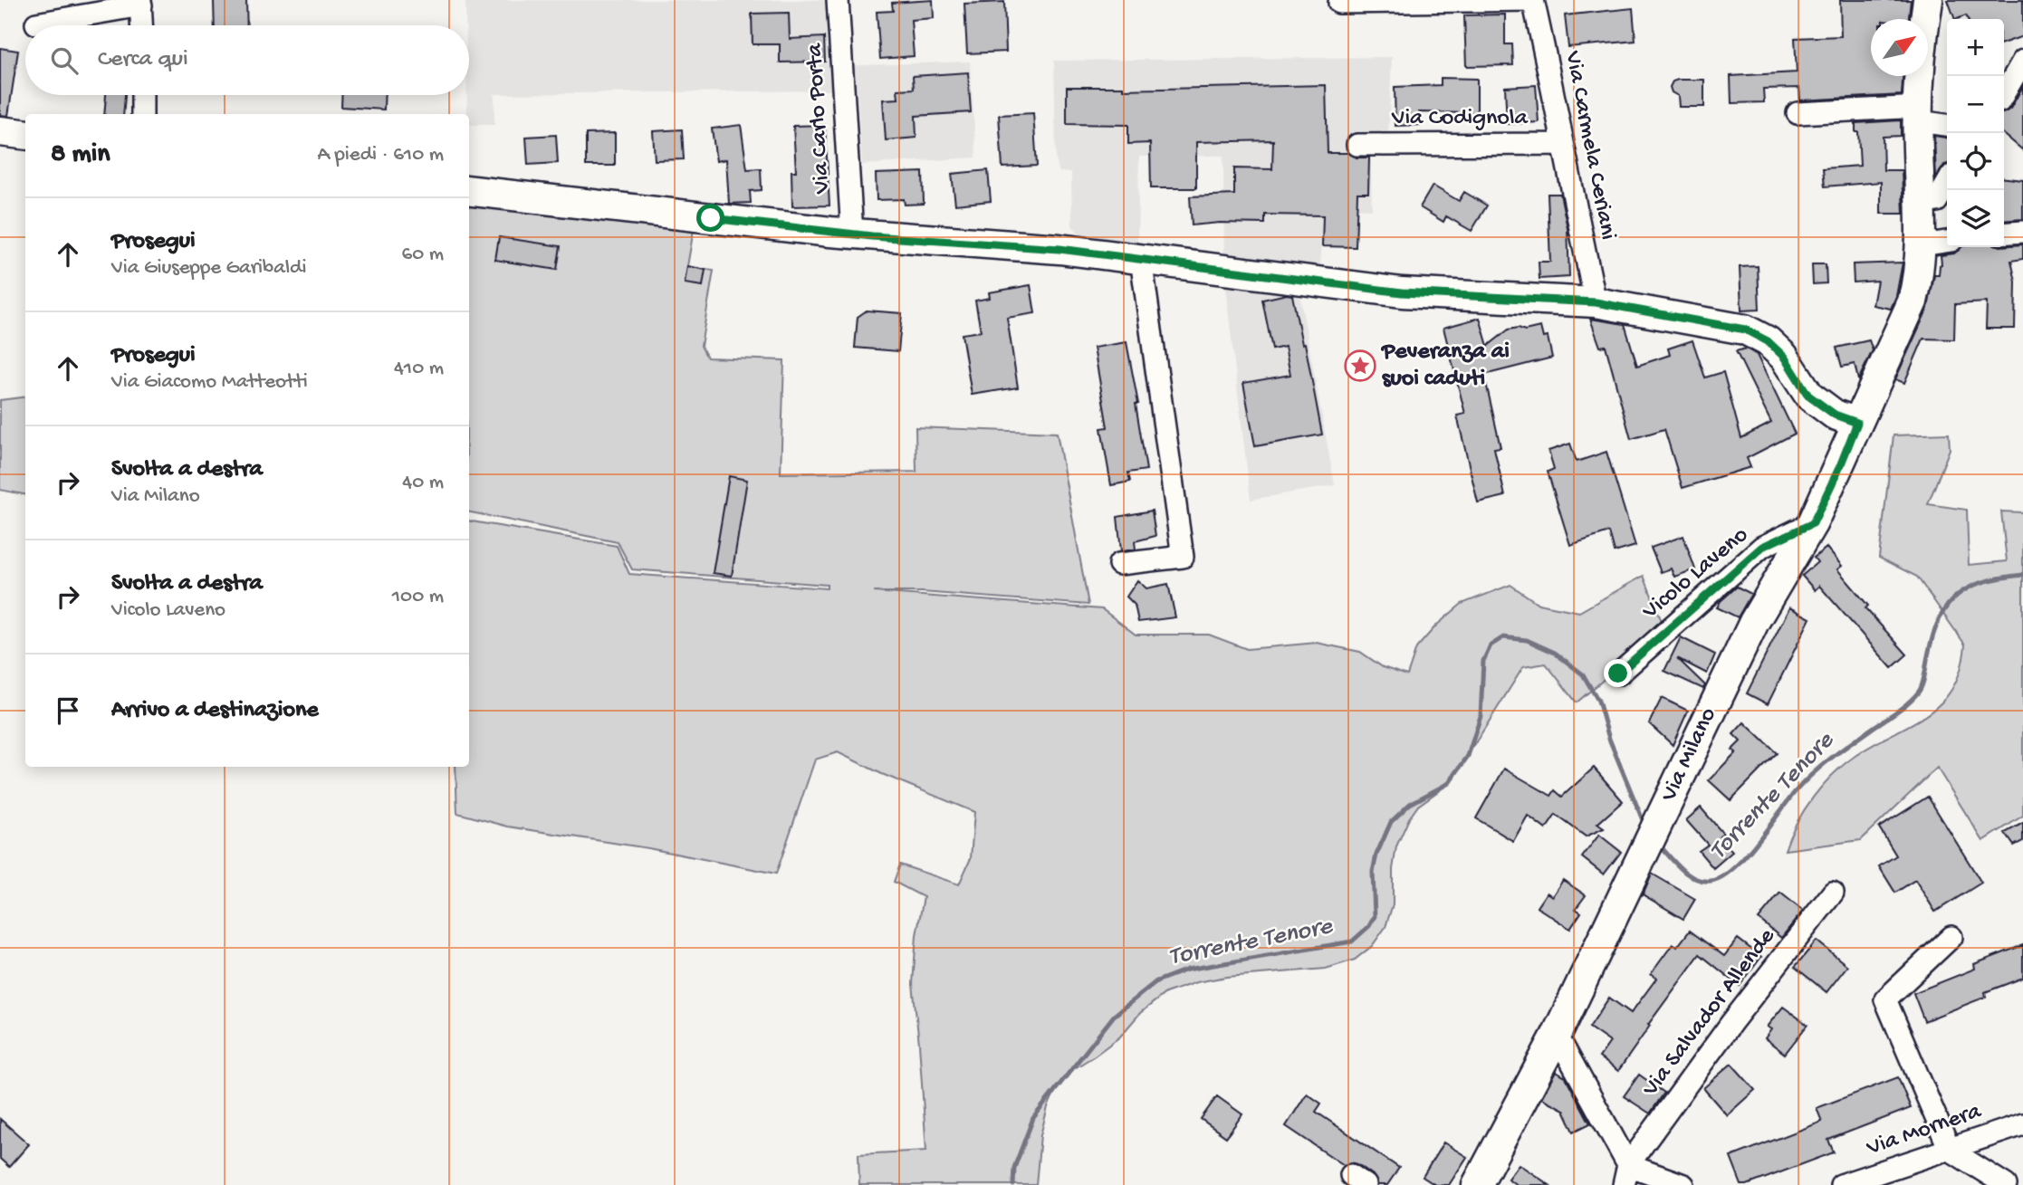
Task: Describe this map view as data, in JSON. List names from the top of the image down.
{
  "streets": {
    "street": [
      "Via Carlo Porta",
      "Via Codignola",
      "Via Carmela Ceriani",
      "Vicolo Laveno",
      "Via Milano",
      "Via Salvador Allende",
      "Via Mornera"
    ]
  },
  "crossings": [
    ["Via Codignola", "Via Carmela Ceriani"],
    ["Vicolo Laveno", "Via Milano"]
  ],
  "water": ["Torrente Tenore"],
  "places": {
    "place": ["Peveranza ai suoi caduti"]
  },
  "north": "top right",
  "page": {
    "map_buttons": ["+", "−"],
    "search": "Cerca qui",
    "heading": ["8 min", "A piedi · 610 m"],
    "list": [
      ["Prosegui", "Via Giuseppe Garibaldi", "60 m"],
      ["Prosegui", "Via Giacomo Matteotti", "410 m"],
      ["Svolta a destra", "Via Milano", "40 m"],
      ["Svolta a destra", "Vicolo Laveno", "100 m"],
      "Arrivo a destinazione"
    ]
  }
}
